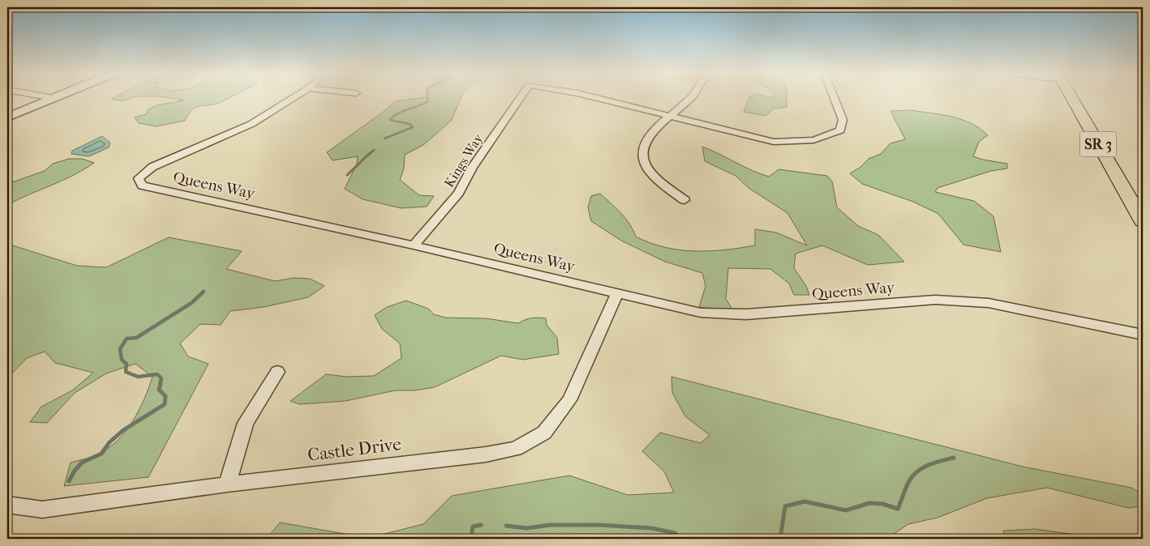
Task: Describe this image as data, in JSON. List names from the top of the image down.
{
  "streets": {
    "main road": ["SR 3"],
    "street": ["Kings Way", "Queens Way", "Castle Drive"]
  },
  "crossings": [
    ["Kings Way", "Queens Way"],
    ["Queens Way", "Castle Drive"]
  ]
}
